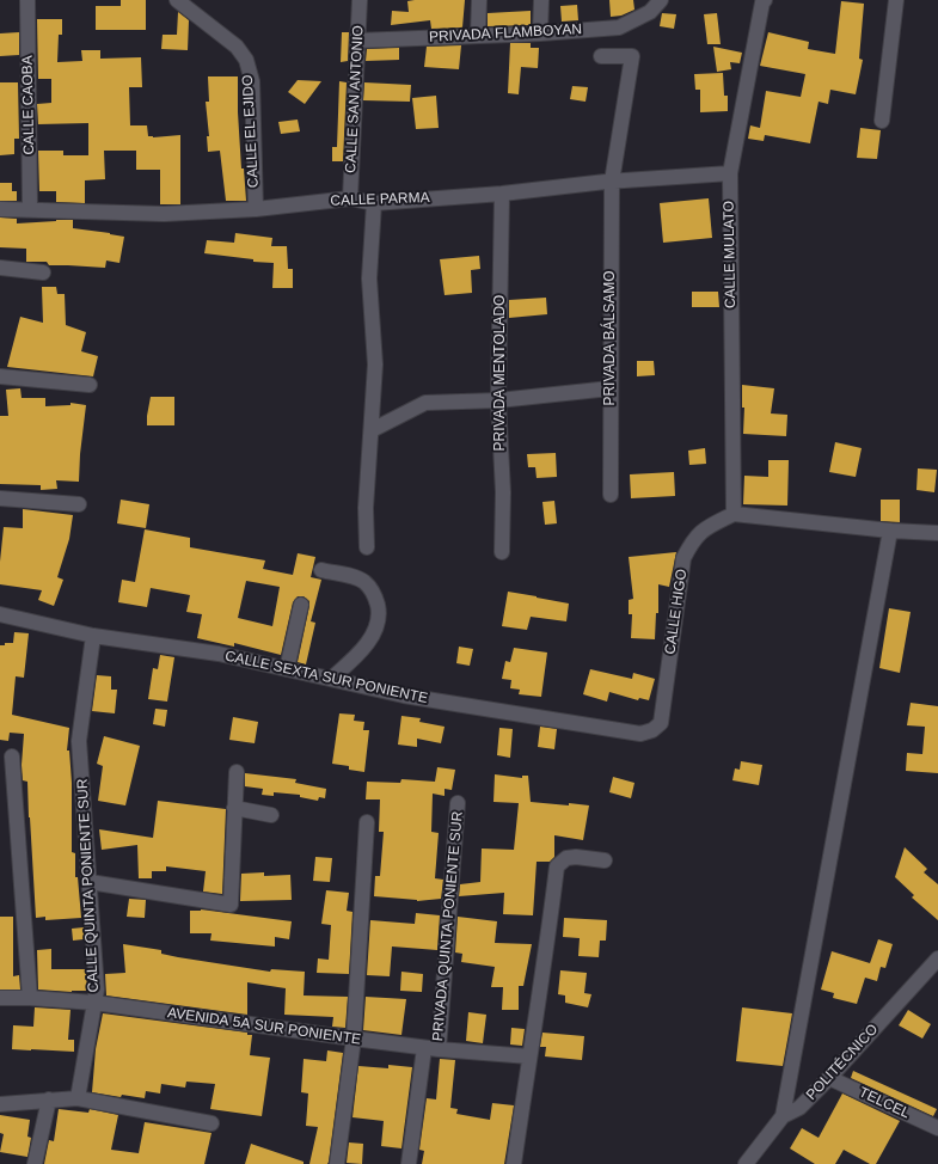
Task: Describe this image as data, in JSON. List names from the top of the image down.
{
  "streets": {
    "street": [
      "PRIVADA FLAMBOYAN",
      "CALLE SAN ANTONIO",
      "CALLE CAOBA",
      "CALLE EL EJIDO",
      "CALLE PARMA",
      "CALLE MULATO",
      "PRIVADA BÁLSAMO",
      "PRIVADA MENTOLADO",
      "CALLE HIGO",
      "CALLE SEXTA SUR PONIENTE",
      "CALLE QUINTA PONIENTE SUR",
      "PRIVADA QUINTA PONIENTE SUR",
      "AVENIDA 5A SUR PONIENTE",
      "POLITÉCNICO",
      "TELCEL"
    ]
  },
  "crossings": [
    ["PRIVADA FLAMBOYAN", "CALLE SAN ANTONIO"],
    ["CALLE SAN ANTONIO", "CALLE PARMA"],
    ["CALLE CAOBA", "CALLE PARMA"],
    ["CALLE EL EJIDO", "CALLE PARMA"],
    ["CALLE PARMA", "CALLE MULATO"],
    ["CALLE PARMA", "PRIVADA BÁLSAMO"],
    ["CALLE PARMA", "PRIVADA MENTOLADO"],
    ["CALLE MULATO", "CALLE HIGO"],
    ["CALLE HIGO", "CALLE SEXTA SUR PONIENTE"],
    ["CALLE SEXTA SUR PONIENTE", "CALLE QUINTA PONIENTE SUR"],
    ["CALLE QUINTA PONIENTE SUR", "AVENIDA 5A SUR PONIENTE"],
    ["PRIVADA QUINTA PONIENTE SUR", "AVENIDA 5A SUR PONIENTE"],
    ["POLITÉCNICO", "TELCEL"]
  ]
}
